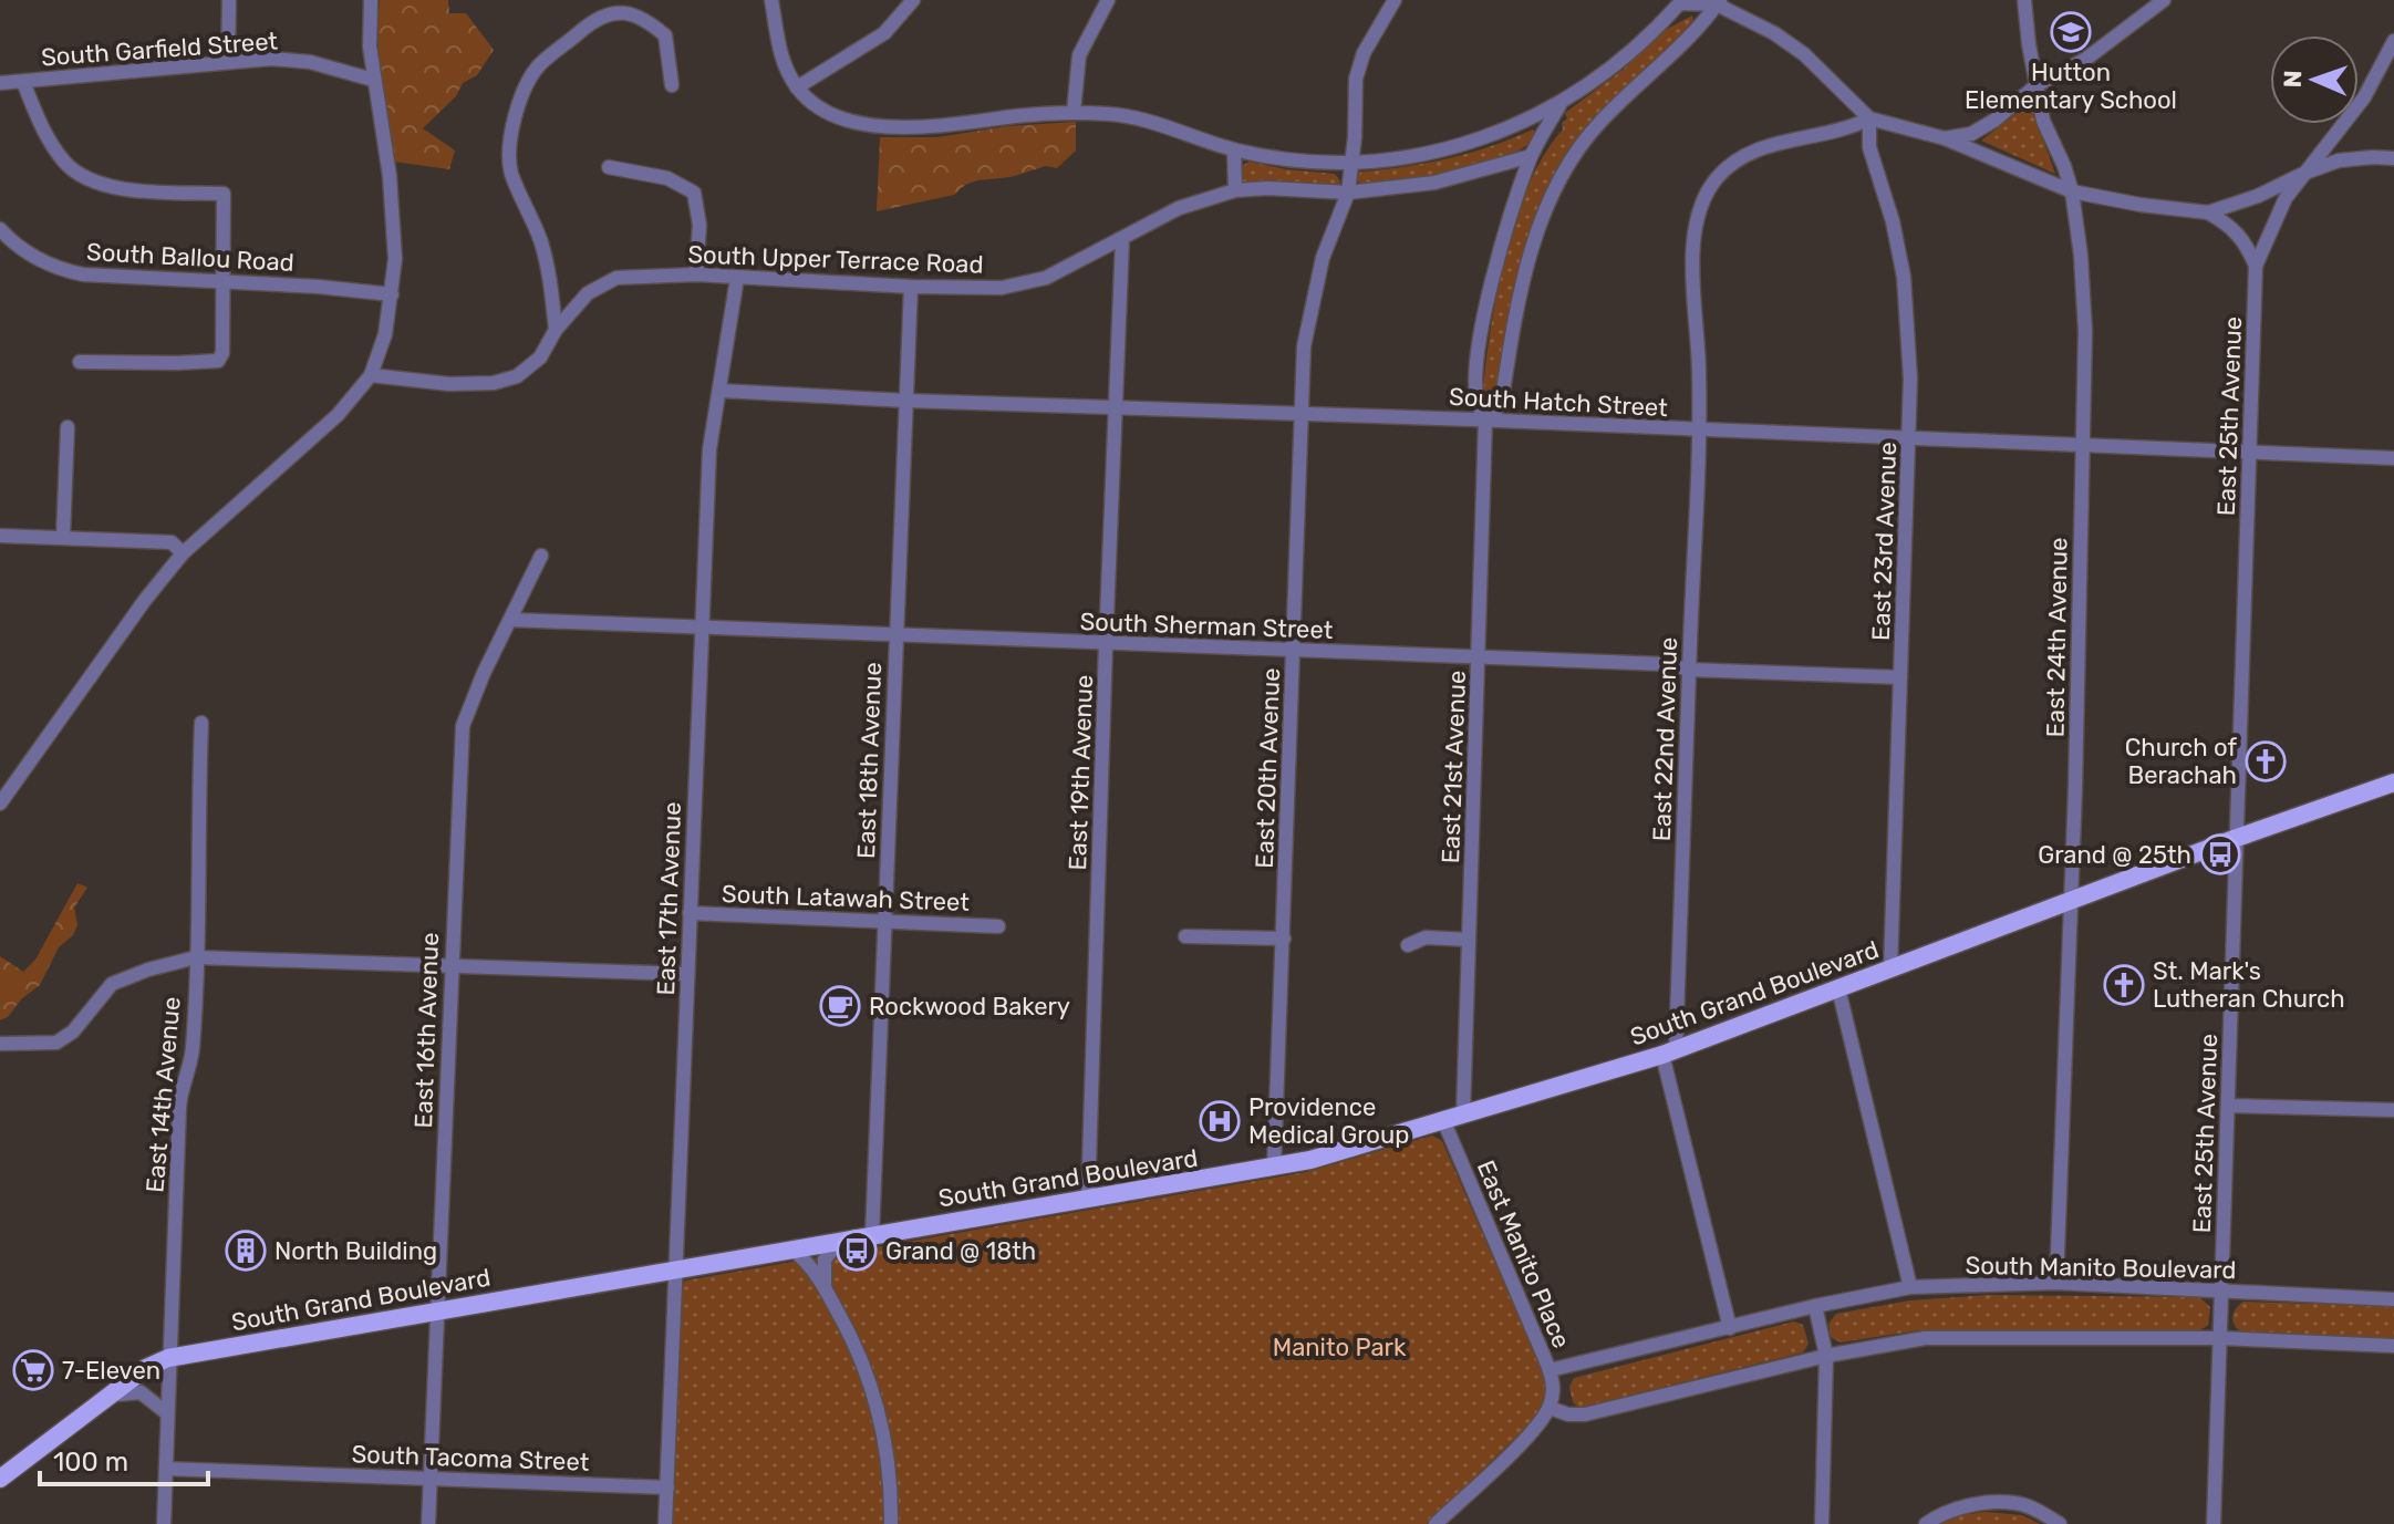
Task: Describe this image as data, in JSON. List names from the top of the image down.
{
  "streets": {
    "main road": ["South Grand Boulevard"],
    "street": [
      "South Garfield Street",
      "South Ballou Road",
      "South Upper Terrace Road",
      "South Hatch Street",
      "East 25th Avenue",
      "East 23rd Avenue",
      "South Sherman Street",
      "East 24th Avenue",
      "East 22nd Avenue",
      "East 18th Avenue",
      "East 21st Avenue",
      "East 20th Avenue",
      "East 19th Avenue",
      "South Latawah Street",
      "East 17th Avenue",
      "East 16th Avenue",
      "East 14th Avenue",
      "East Manito Place",
      "South Manito Boulevard",
      "South Tacoma Street"
    ]
  },
  "crossings": [
    ["South Upper Terrace Road", "East 18th Avenue"],
    ["South Upper Terrace Road", "East 20th Avenue"],
    ["South Upper Terrace Road", "East 19th Avenue"],
    ["South Upper Terrace Road", "East 17th Avenue"],
    ["South Hatch Street", "East 25th Avenue"],
    ["South Hatch Street", "East 23rd Avenue"],
    ["South Hatch Street", "East 24th Avenue"],
    ["South Hatch Street", "East 22nd Avenue"],
    ["South Hatch Street", "East 18th Avenue"],
    ["South Hatch Street", "East 21st Avenue"],
    ["South Hatch Street", "East 20th Avenue"],
    ["South Hatch Street", "East 19th Avenue"],
    ["South Hatch Street", "East 17th Avenue"],
    ["East 25th Avenue", "South Grand Boulevard"],
    ["East 25th Avenue", "South Manito Boulevard"],
    ["East 23rd Avenue", "South Sherman Street"],
    ["East 23rd Avenue", "East 22nd Avenue"],
    ["East 23rd Avenue", "South Grand Boulevard"],
    ["South Sherman Street", "East 22nd Avenue"],
    ["South Sherman Street", "East 18th Avenue"],
    ["South Sherman Street", "East 21st Avenue"],
    ["South Sherman Street", "East 20th Avenue"],
    ["South Sherman Street", "East 19th Avenue"],
    ["South Sherman Street", "East 17th Avenue"],
    ["South Sherman Street", "East 16th Avenue"],
    ["East 24th Avenue", "South Grand Boulevard"],
    ["East 24th Avenue", "South Manito Boulevard"],
    ["East 22nd Avenue", "South Grand Boulevard"],
    ["East 22nd Avenue", "South Manito Boulevard"],
    ["East 18th Avenue", "South Latawah Street"],
    ["East 18th Avenue", "South Grand Boulevard"],
    ["East 21st Avenue", "South Grand Boulevard"],
    ["East 20th Avenue", "South Grand Boulevard"],
    ["East 19th Avenue", "South Grand Boulevard"],
    ["South Latawah Street", "East 17th Avenue"],
    ["East 17th Avenue", "South Grand Boulevard"],
    ["East 17th Avenue", "South Tacoma Street"],
    ["South Grand Boulevard", "East 16th Avenue"],
    ["South Grand Boulevard", "East 14th Avenue"],
    ["South Grand Boulevard", "East Manito Place"],
    ["East 16th Avenue", "South Tacoma Street"],
    ["East 14th Avenue", "South Tacoma Street"],
    ["East Manito Place", "South Manito Boulevard"]
  ],
  "parks": ["Manito Park"],
  "places": {
    "school or university": ["Hutton Elementary School"],
    "church": ["Church of Berachah", "St. Mark's Lutheran Church"],
    "bus stop": ["Grand @ 25th", "Grand @ 18th"],
    "cafe": ["Rockwood Bakery"],
    "hospital": ["Providence Medical Group"],
    "building": ["North Building"],
    "supermarket": ["7-Eleven"]
  },
  "scale_bar": "100 m",
  "north": "left"
}
